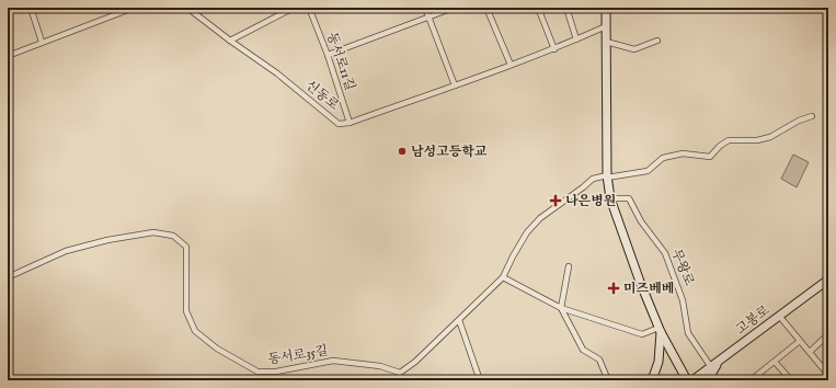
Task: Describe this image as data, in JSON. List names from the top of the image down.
{
  "streets": {
    "street": [
      "동서로11길",
      "신동로",
      "무왕로",
      "고봉로",
      "동서로35길"
    ]
  },
  "crossings": [
    ["동서로11길", "신동로"],
    ["무왕로", "고봉로"]
  ],
  "places": {
    "other": ["남성고등학교"],
    "health": ["나은병원", "미즈베베"]
  }
}
